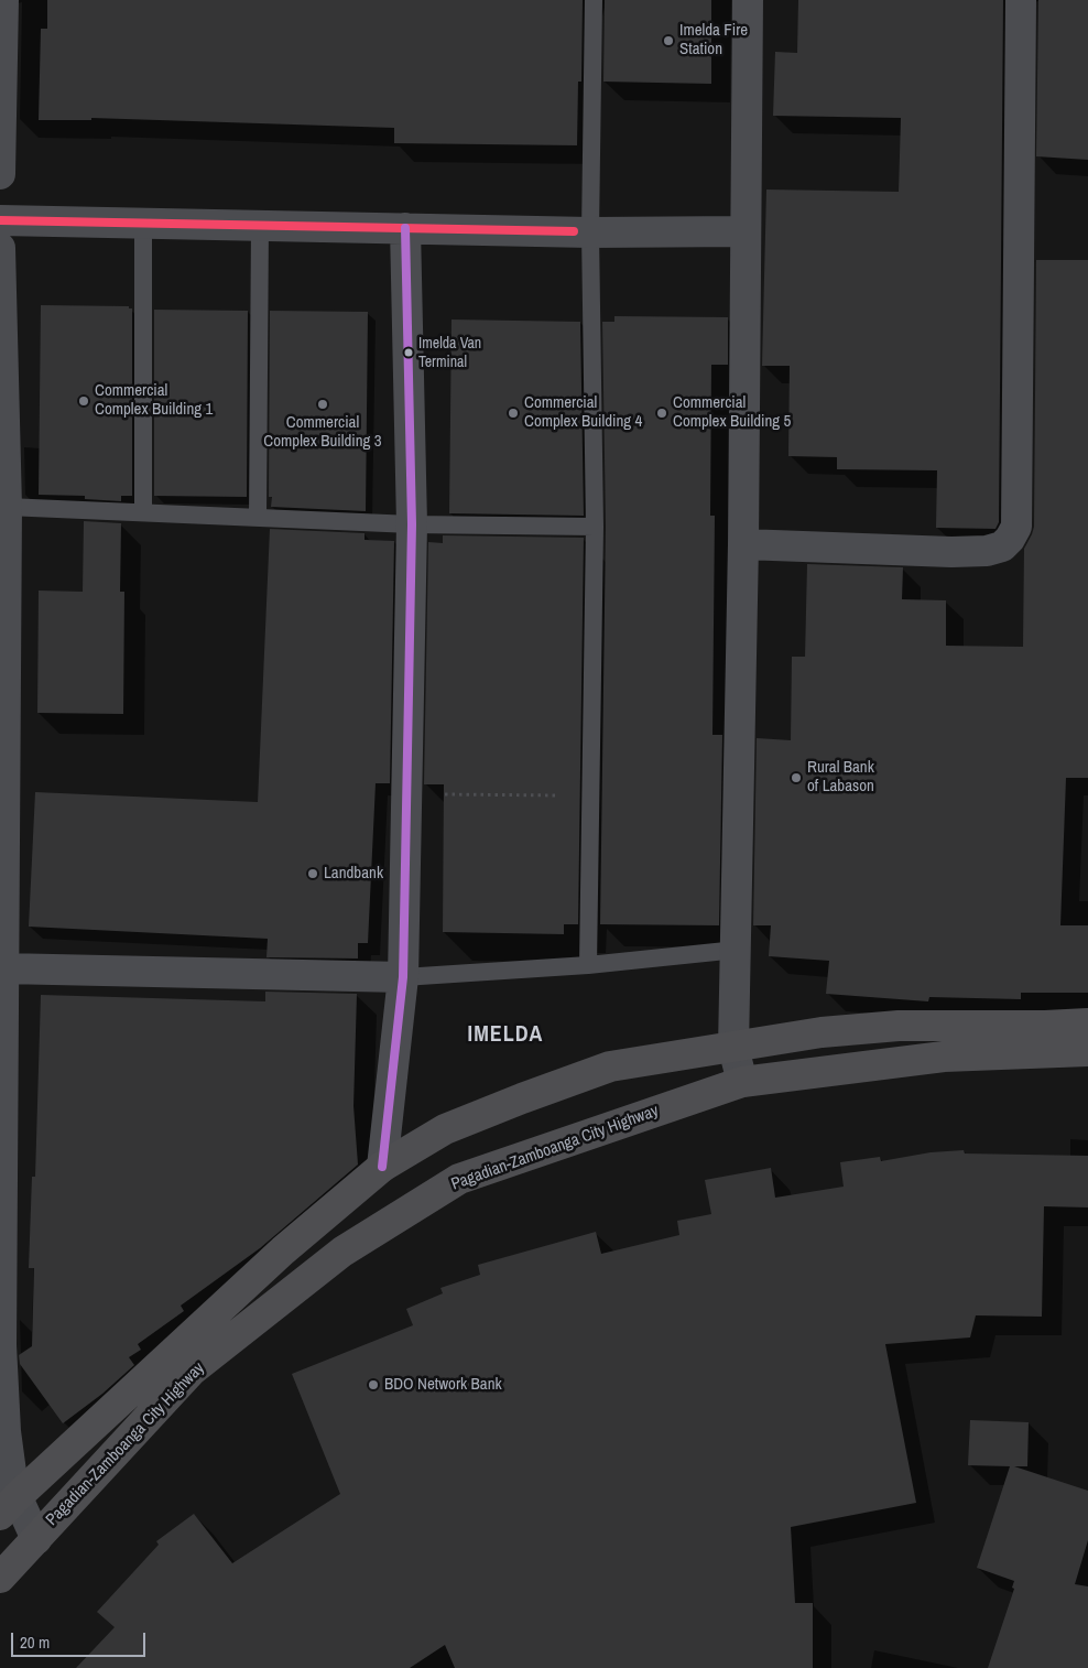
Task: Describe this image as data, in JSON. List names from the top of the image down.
{
  "streets": {
    "highway": ["Pagadian-Zamboanga City Highway"]
  },
  "districts": ["IMELDA"],
  "places": [
    "Imelda Fire Station",
    "Imelda Van Terminal",
    "Commercial Complex Building 1",
    "Commercial Complex Building 3",
    "Commercial Complex Building 4",
    "Commercial Complex Building 5",
    "Rural Bank of Labason",
    "Landbank",
    "BDO Network Bank"
  ],
  "scale_bar": "20 m"
}
